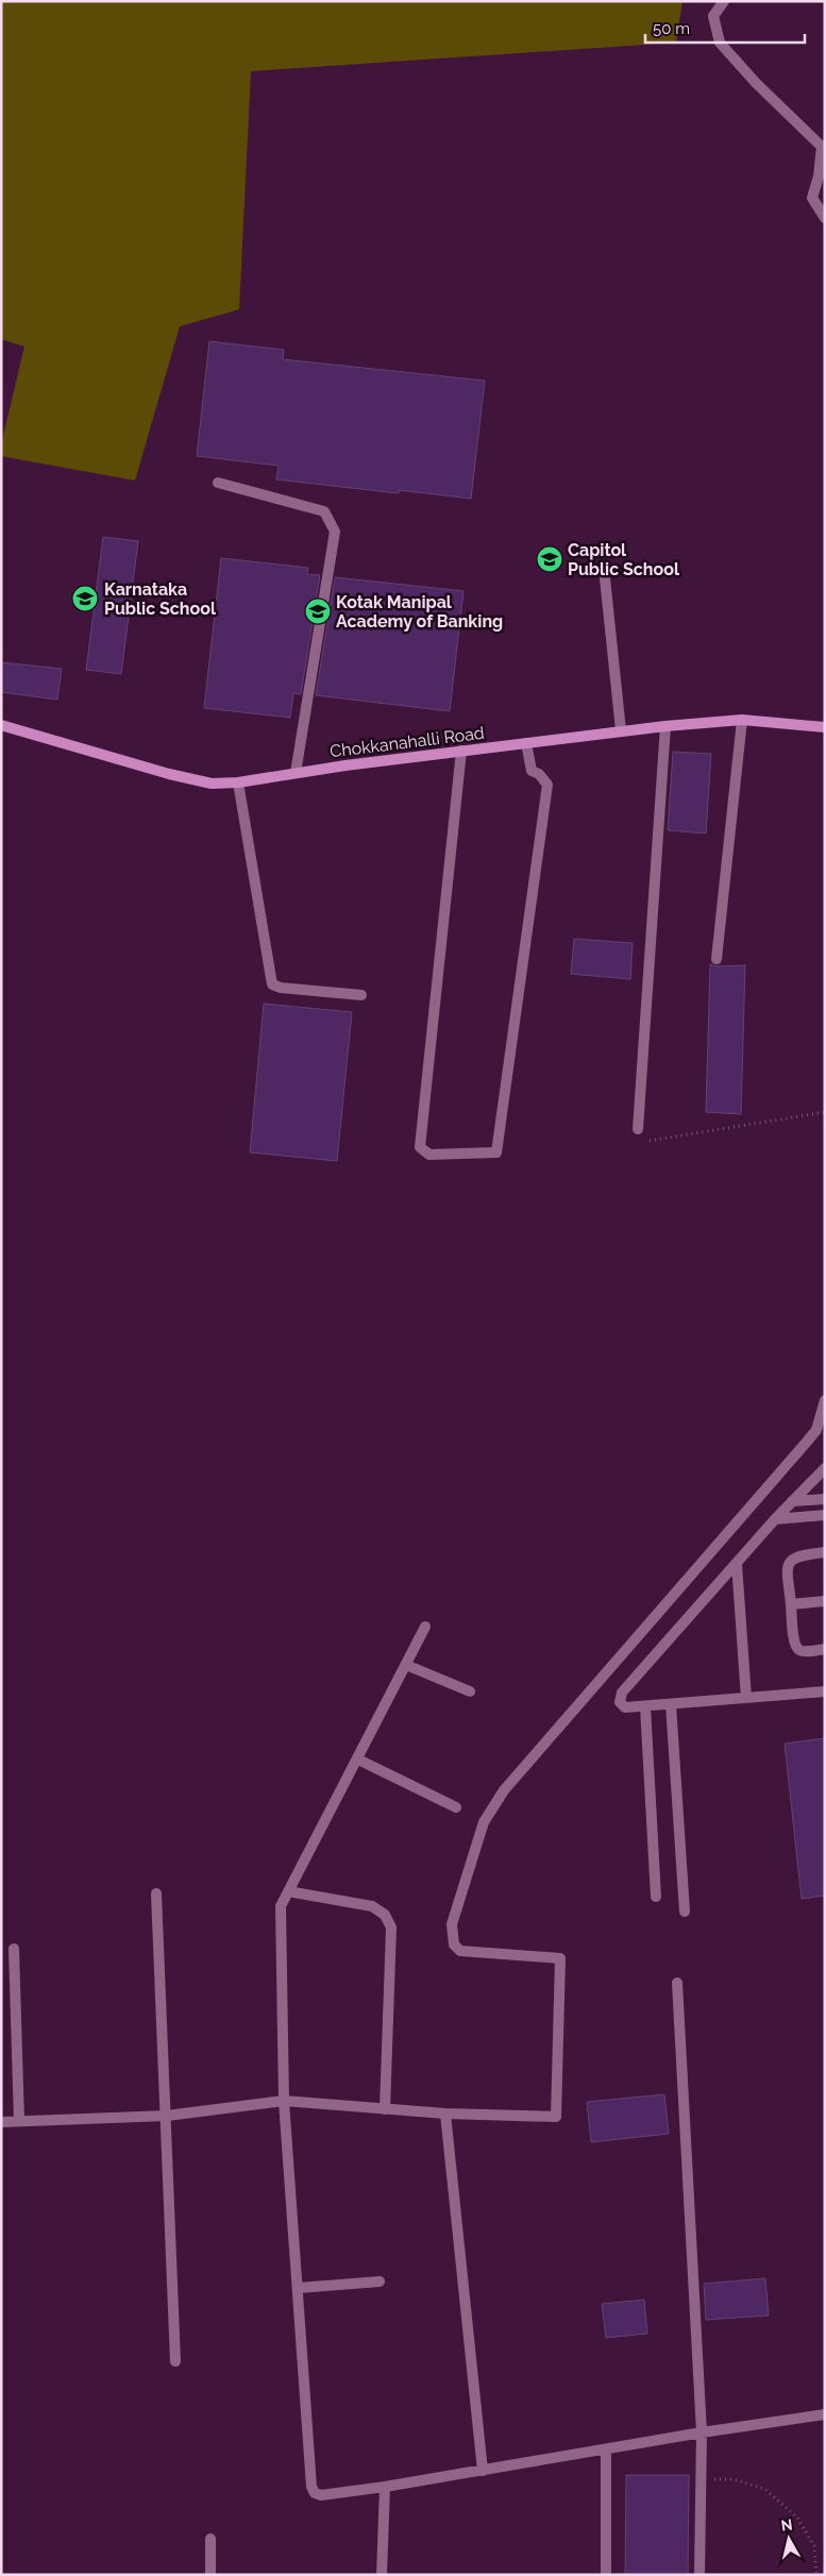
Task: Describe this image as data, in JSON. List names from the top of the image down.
{
  "streets": {
    "street": ["Chokkanahalli Road"]
  },
  "places": {
    "school or university": ["Capitol Public School", "Karnataka Public School", "Kotak Manipal Academy of Banking"]
  },
  "scale_bar": "50 m",
  "north": "top"
}
